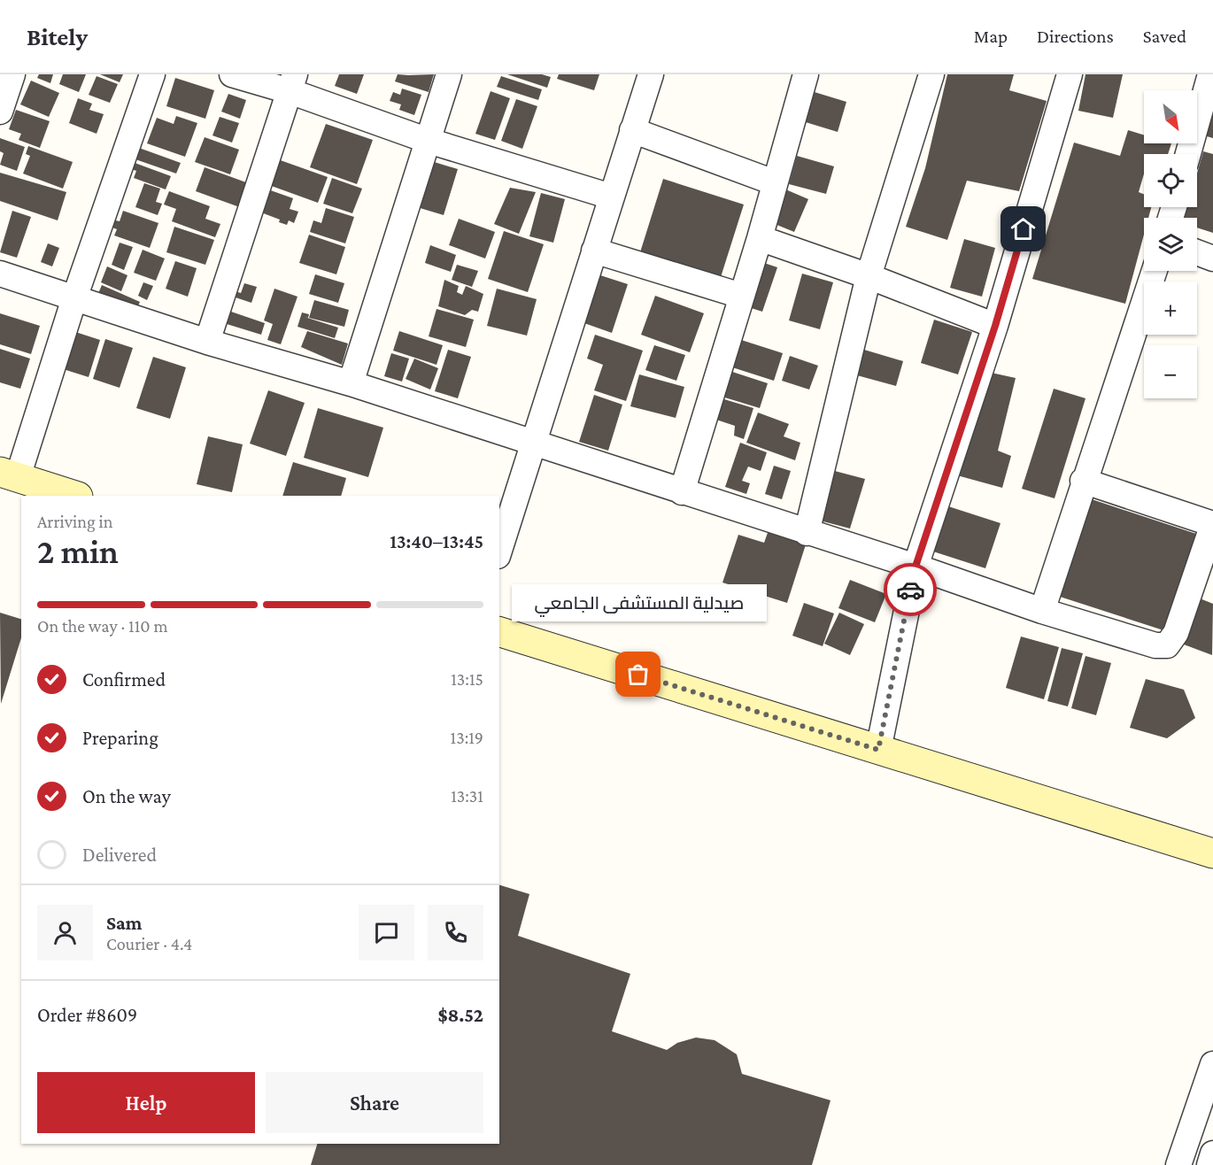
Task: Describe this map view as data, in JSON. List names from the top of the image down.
{
  "places": ["صيدلية المستشفى الجامعي"],
  "north": "bottom right",
  "page": {
    "header": "Bitely",
    "nav": ["Map", "Directions", "Saved"],
    "map_buttons": ["+", "−"],
    "heading": ["2 min", "Arriving in", "13:40–13:45"],
    "panel": [
      "Sam",
      "Courier · 4.4",
      "Order #8609",
      "$8.52"
    ],
    "bubble": "صيدلية المستشفى الجامعي",
    "bar": "On the way · 110 m",
    "list": [
      ["Confirmed", "13:15"],
      ["Preparing", "13:19"],
      ["On the way", "13:31"],
      "Delivered"
    ],
    "buttons": ["Help", "Share"]
  }
}
